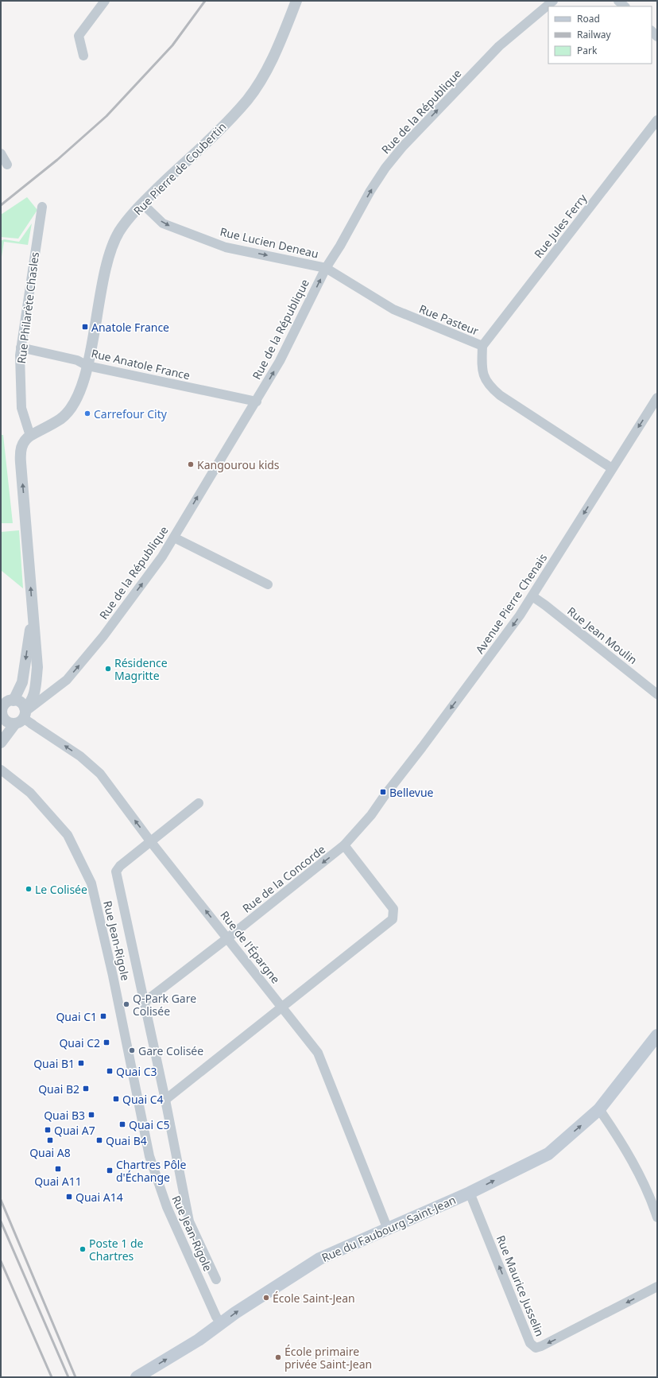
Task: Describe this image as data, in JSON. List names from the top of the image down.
{
  "streets": {
    "main road": ["Rue du Faubourg Saint-Jean"],
    "street": [
      "Rue de la République",
      "Rue Pierre de Coubertin",
      "Rue Jules Ferry",
      "Rue Lucien Deneau",
      "Rue Philarète Chasles",
      "Rue Pasteur",
      "Rue Anatole France",
      "Avenue Pierre Chenais",
      "Rue Jean Moulin",
      "Rue de la Concorde",
      "Rue Jean-Rigole",
      "Rue de l'Épargne",
      "Rue Maurice Jusselin"
    ]
  },
  "crossings": [
    ["Rue de la République", "Rue Lucien Deneau"],
    ["Rue de la République", "Rue Pasteur"],
    ["Rue de la République", "Rue Anatole France"],
    ["Rue de la République", "Rue de l'Épargne"],
    ["Rue Pierre de Coubertin", "Rue Lucien Deneau"],
    ["Rue Pierre de Coubertin", "Rue Philarète Chasles"],
    ["Rue Pierre de Coubertin", "Rue Anatole France"],
    ["Rue Jules Ferry", "Rue Pasteur"],
    ["Rue Lucien Deneau", "Rue Pasteur"],
    ["Rue Philarète Chasles", "Rue Anatole France"],
    ["Rue Pasteur", "Avenue Pierre Chenais"],
    ["Avenue Pierre Chenais", "Rue Jean Moulin"],
    ["Avenue Pierre Chenais", "Rue de la Concorde"],
    ["Rue de la Concorde", "Rue de l'Épargne"],
    ["Rue Jean-Rigole", "Rue du Faubourg Saint-Jean"],
    ["Rue de l'Épargne", "Rue du Faubourg Saint-Jean"],
    ["Rue du Faubourg Saint-Jean", "Rue Maurice Jusselin"]
  ],
  "one_way": [
    "Rue de la République",
    "Rue Lucien Deneau",
    "Avenue Pierre Chenais",
    "Rue de la Concorde",
    "Rue de l'Épargne",
    "Rue du Faubourg Saint-Jean"
  ],
  "places": {
    "transit": [
      "Anatole France",
      "Bellevue",
      "Quai C1",
      "Quai C2",
      "Quai B1",
      "Quai C3",
      "Quai B2",
      "Quai C4",
      "Quai B3",
      "Quai C5",
      "Quai A7",
      "Quai A8",
      "Quai B4",
      "Quai A11",
      "Chartres Pôle d'Échange",
      "Quai A14"
    ],
    "other": [
      "Carrefour City",
      "Kangourou kids",
      "Résidence Magritte",
      "Le Colisée",
      "Q-Park Gare Colisée",
      "Gare Colisée",
      "Poste 1 de Chartres",
      "École Saint-Jean",
      "École primaire privée Saint-Jean"
    ]
  },
  "legend": ["Road", "Railway", "Park"]
}
